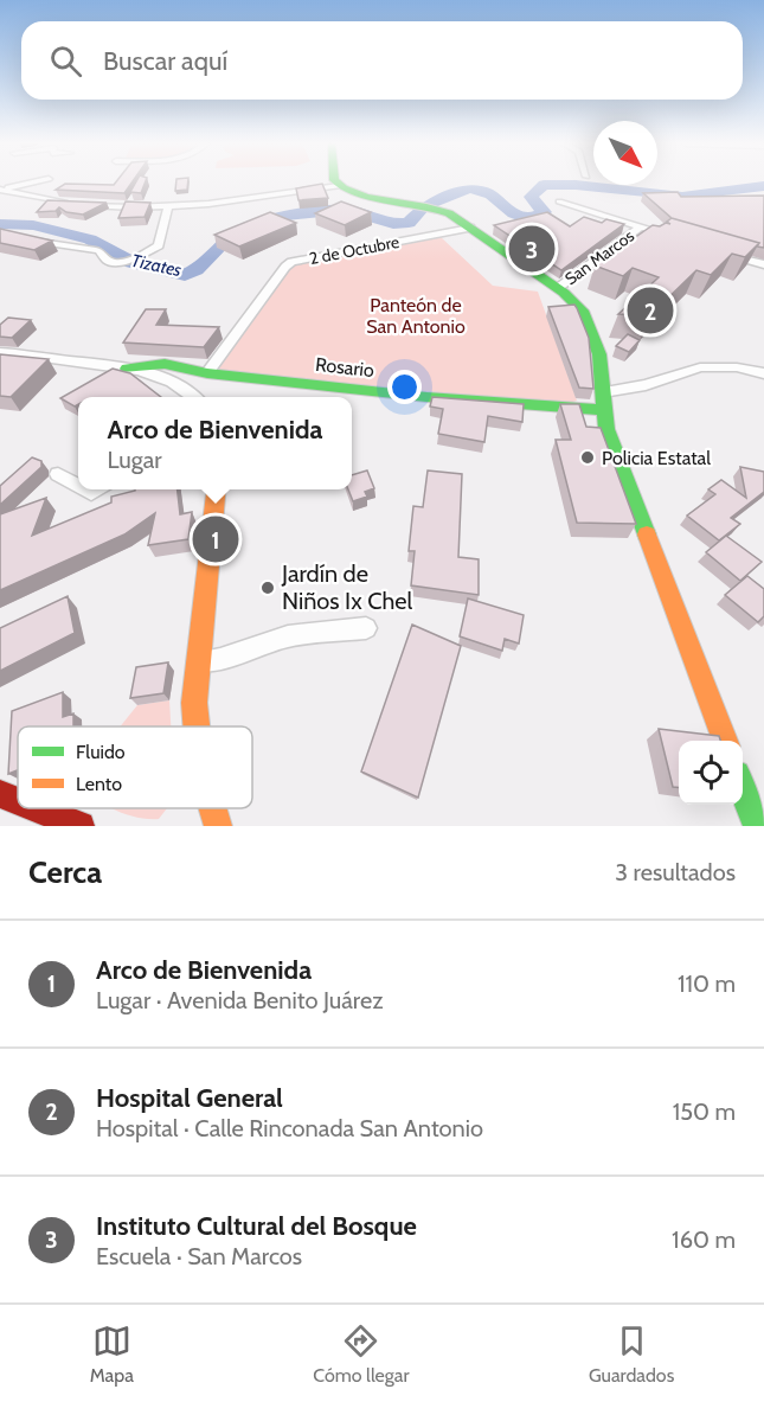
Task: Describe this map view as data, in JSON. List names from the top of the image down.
{
  "streets": {
    "main road": ["Rosario"],
    "street": ["2 de Octubre", "San Marcos"]
  },
  "crossings": [
    ["2 de Octubre", "Rosario"]
  ],
  "water": ["Tizates"],
  "parks": ["Panteón de San Antonio"],
  "places": ["Policia Estatal", "Jardín de Niños Ix Chel"],
  "legend": ["Fluido", "Lento"],
  "north": "bottom right",
  "page": {
    "search": "Buscar aquí",
    "pins": ["3", "2", "1"],
    "popup": ["Arco de Bienvenida", "Lugar"],
    "heading": ["Cerca", "3 resultados"],
    "list": [
      {
        "mark": "1",
        "name": "Arco de Bienvenida",
        "note": "Lugar · Avenida Benito Juárez",
        "value": "110 m"
      },
      {
        "mark": "2",
        "name": "Hospital General",
        "note": "Hospital · Calle Rinconada San Antonio",
        "value": "150 m"
      },
      {
        "mark": "3",
        "name": "Instituto Cultural del Bosque",
        "note": "Escuela · San Marcos",
        "value": "160 m"
      }
    ],
    "nav": ["Mapa", "Cómo llegar", "Guardados"]
  }
}
